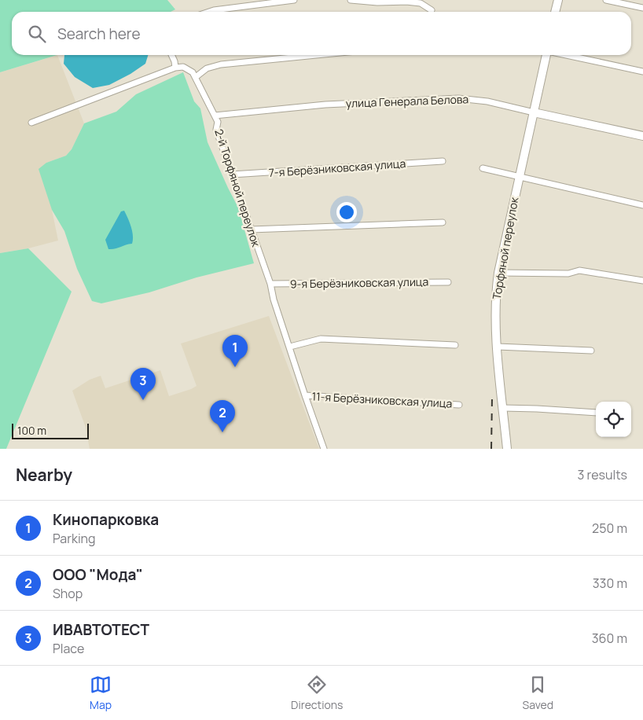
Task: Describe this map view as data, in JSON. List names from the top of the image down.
{
  "streets": {
    "street": [
      "улица Генерала Белова",
      "7-я Берёзниковская улица",
      "2-й Торфяной переулок",
      "Торфяной переулок",
      "9-я Берёзниковская улица",
      "11-я Берёзниковская улица"
    ]
  },
  "crossings": [
    ["улица Генерала Белова", "2-й Торфяной переулок"],
    ["улица Генерала Белова", "Торфяной переулок"],
    ["7-я Берёзниковская улица", "2-й Торфяной переулок"],
    ["2-й Торфяной переулок", "9-я Берёзниковская улица"],
    ["2-й Торфяной переулок", "11-я Берёзниковская улица"]
  ],
  "scale_bar": "100 m",
  "page": {
    "search": "Search here",
    "pins": ["1", "3", "2"],
    "scale": "100 m",
    "heading": ["Nearby", "3 results"],
    "list": [
      {
        "mark": "1",
        "name": "Кинопарковка",
        "note": "Parking",
        "value": "250 m"
      },
      {
        "mark": "2",
        "name": "ООО \"Мода\"",
        "note": "Shop",
        "value": "330 m"
      },
      {
        "mark": "3",
        "name": "ИВАВТОТЕСТ",
        "note": "Place",
        "value": "360 m"
      }
    ],
    "nav": ["Map", "Directions", "Saved"]
  }
}
